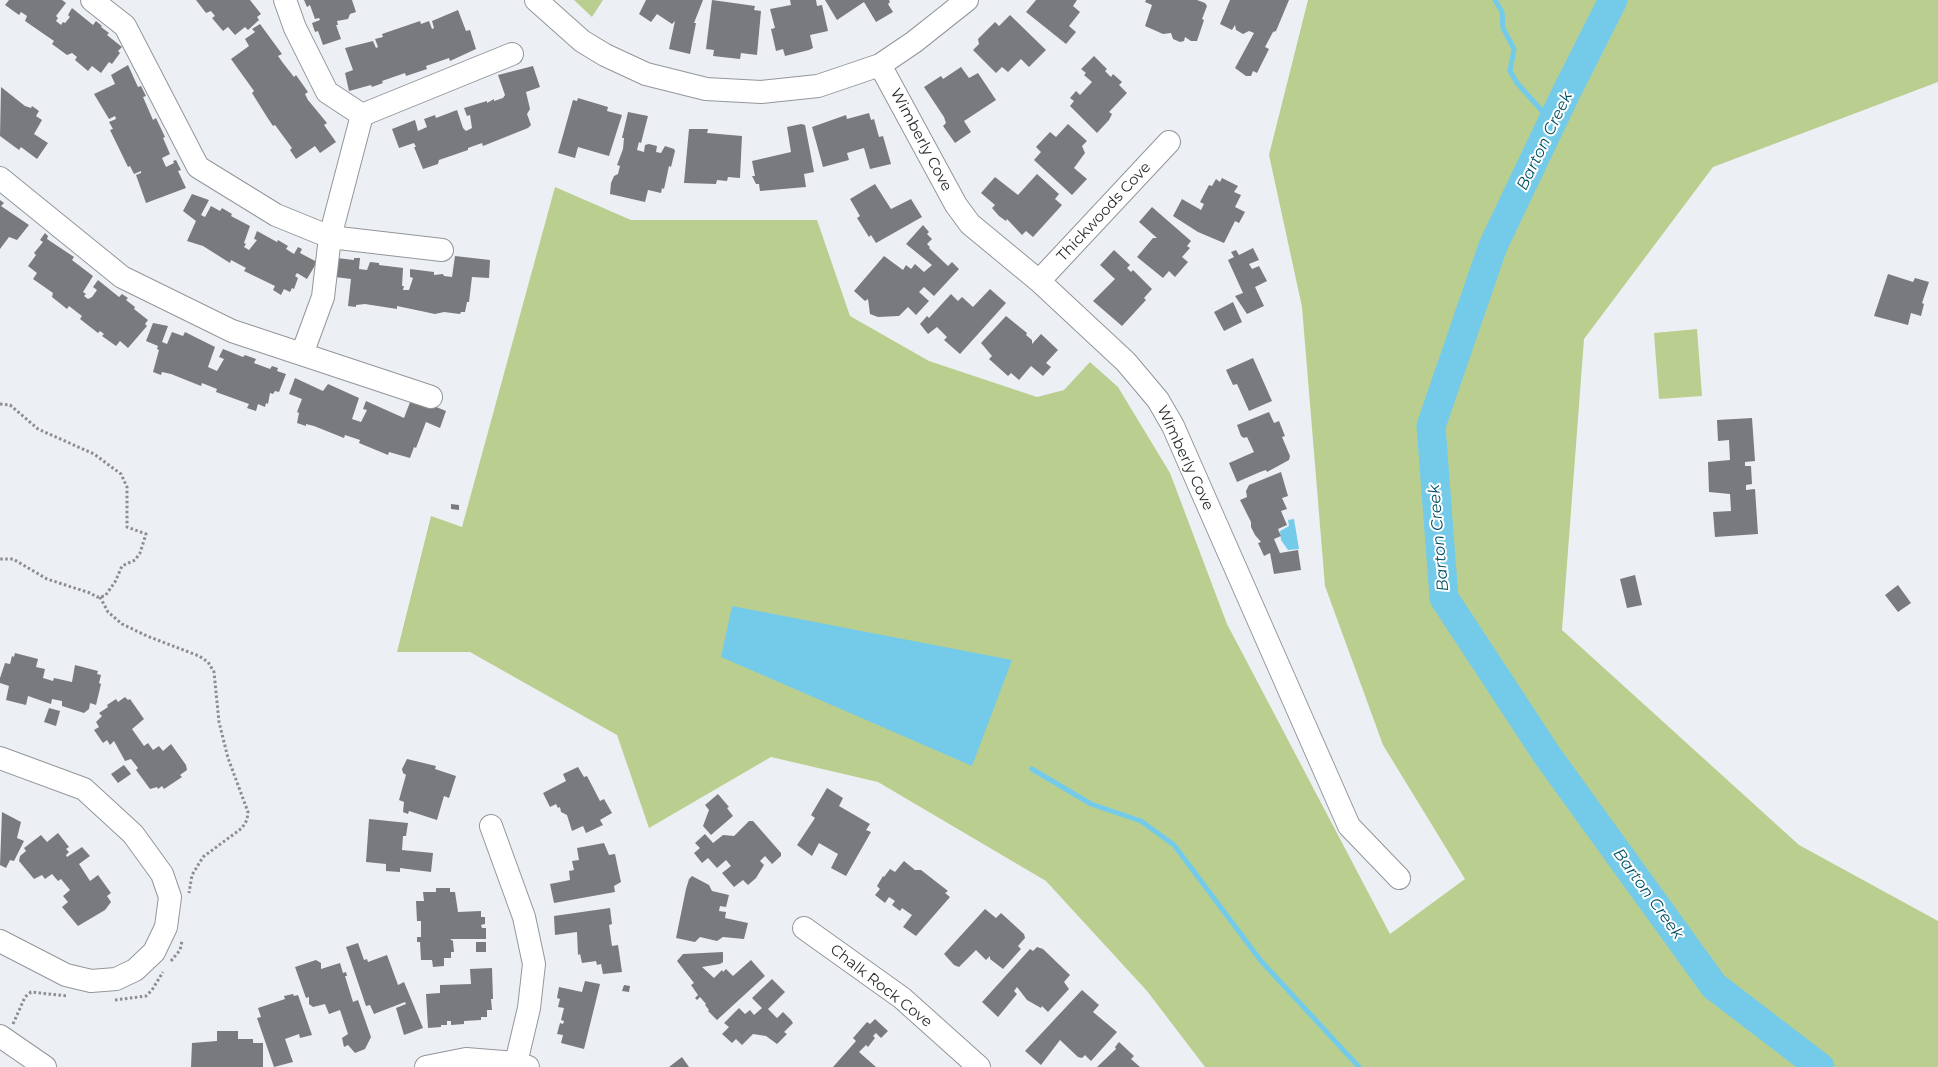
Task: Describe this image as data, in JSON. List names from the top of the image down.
{
  "streets": {
    "street": ["Wimberly Cove", "Thickwoods Cove", "Chalk Rock Cove"]
  },
  "crossings": [
    ["Wimberly Cove", "Thickwoods Cove"]
  ],
  "water": ["Barton Creek"]
}
